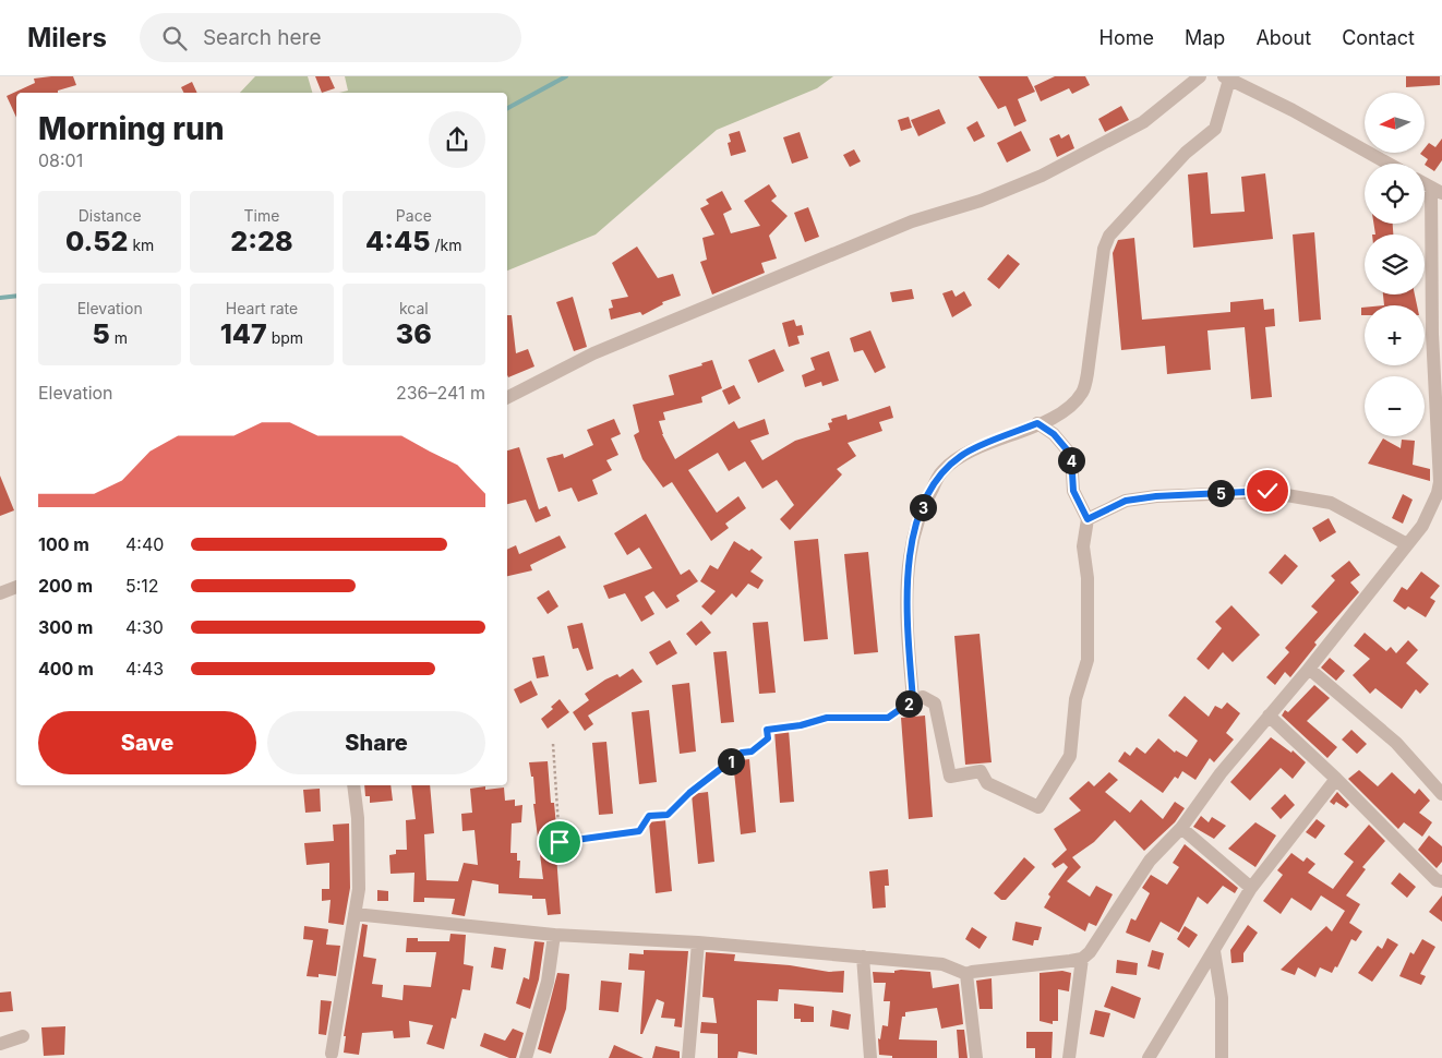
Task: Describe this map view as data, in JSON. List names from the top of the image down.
{
  "north": "left",
  "page": {
    "header": "Milers",
    "search": "Search here",
    "nav": [
      "Home",
      "Map",
      "About",
      "Contact"
    ],
    "map_buttons": ["+", "−"],
    "heading": ["Morning run", "08:01"],
    "stats": [
      ["Distance", "0.52 km"],
      ["Time", "2:28"],
      ["Pace", "4:45 /km"],
      ["Elevation", "5 m"],
      ["Heart rate", "147 bpm"],
      ["kcal", "36"]
    ],
    "chart": ["Elevation", "236–241 m"],
    "pins": [
      "4",
      "5",
      "3",
      "2",
      "1"
    ],
    "list": [
      {
        "name": "100 m",
        "note": "4:40"
      },
      {
        "name": "200 m",
        "note": "5:12"
      },
      {
        "name": "300 m",
        "note": "4:30"
      },
      {
        "name": "400 m",
        "note": "4:43"
      }
    ],
    "buttons": ["Save", "Share"]
  }
}
